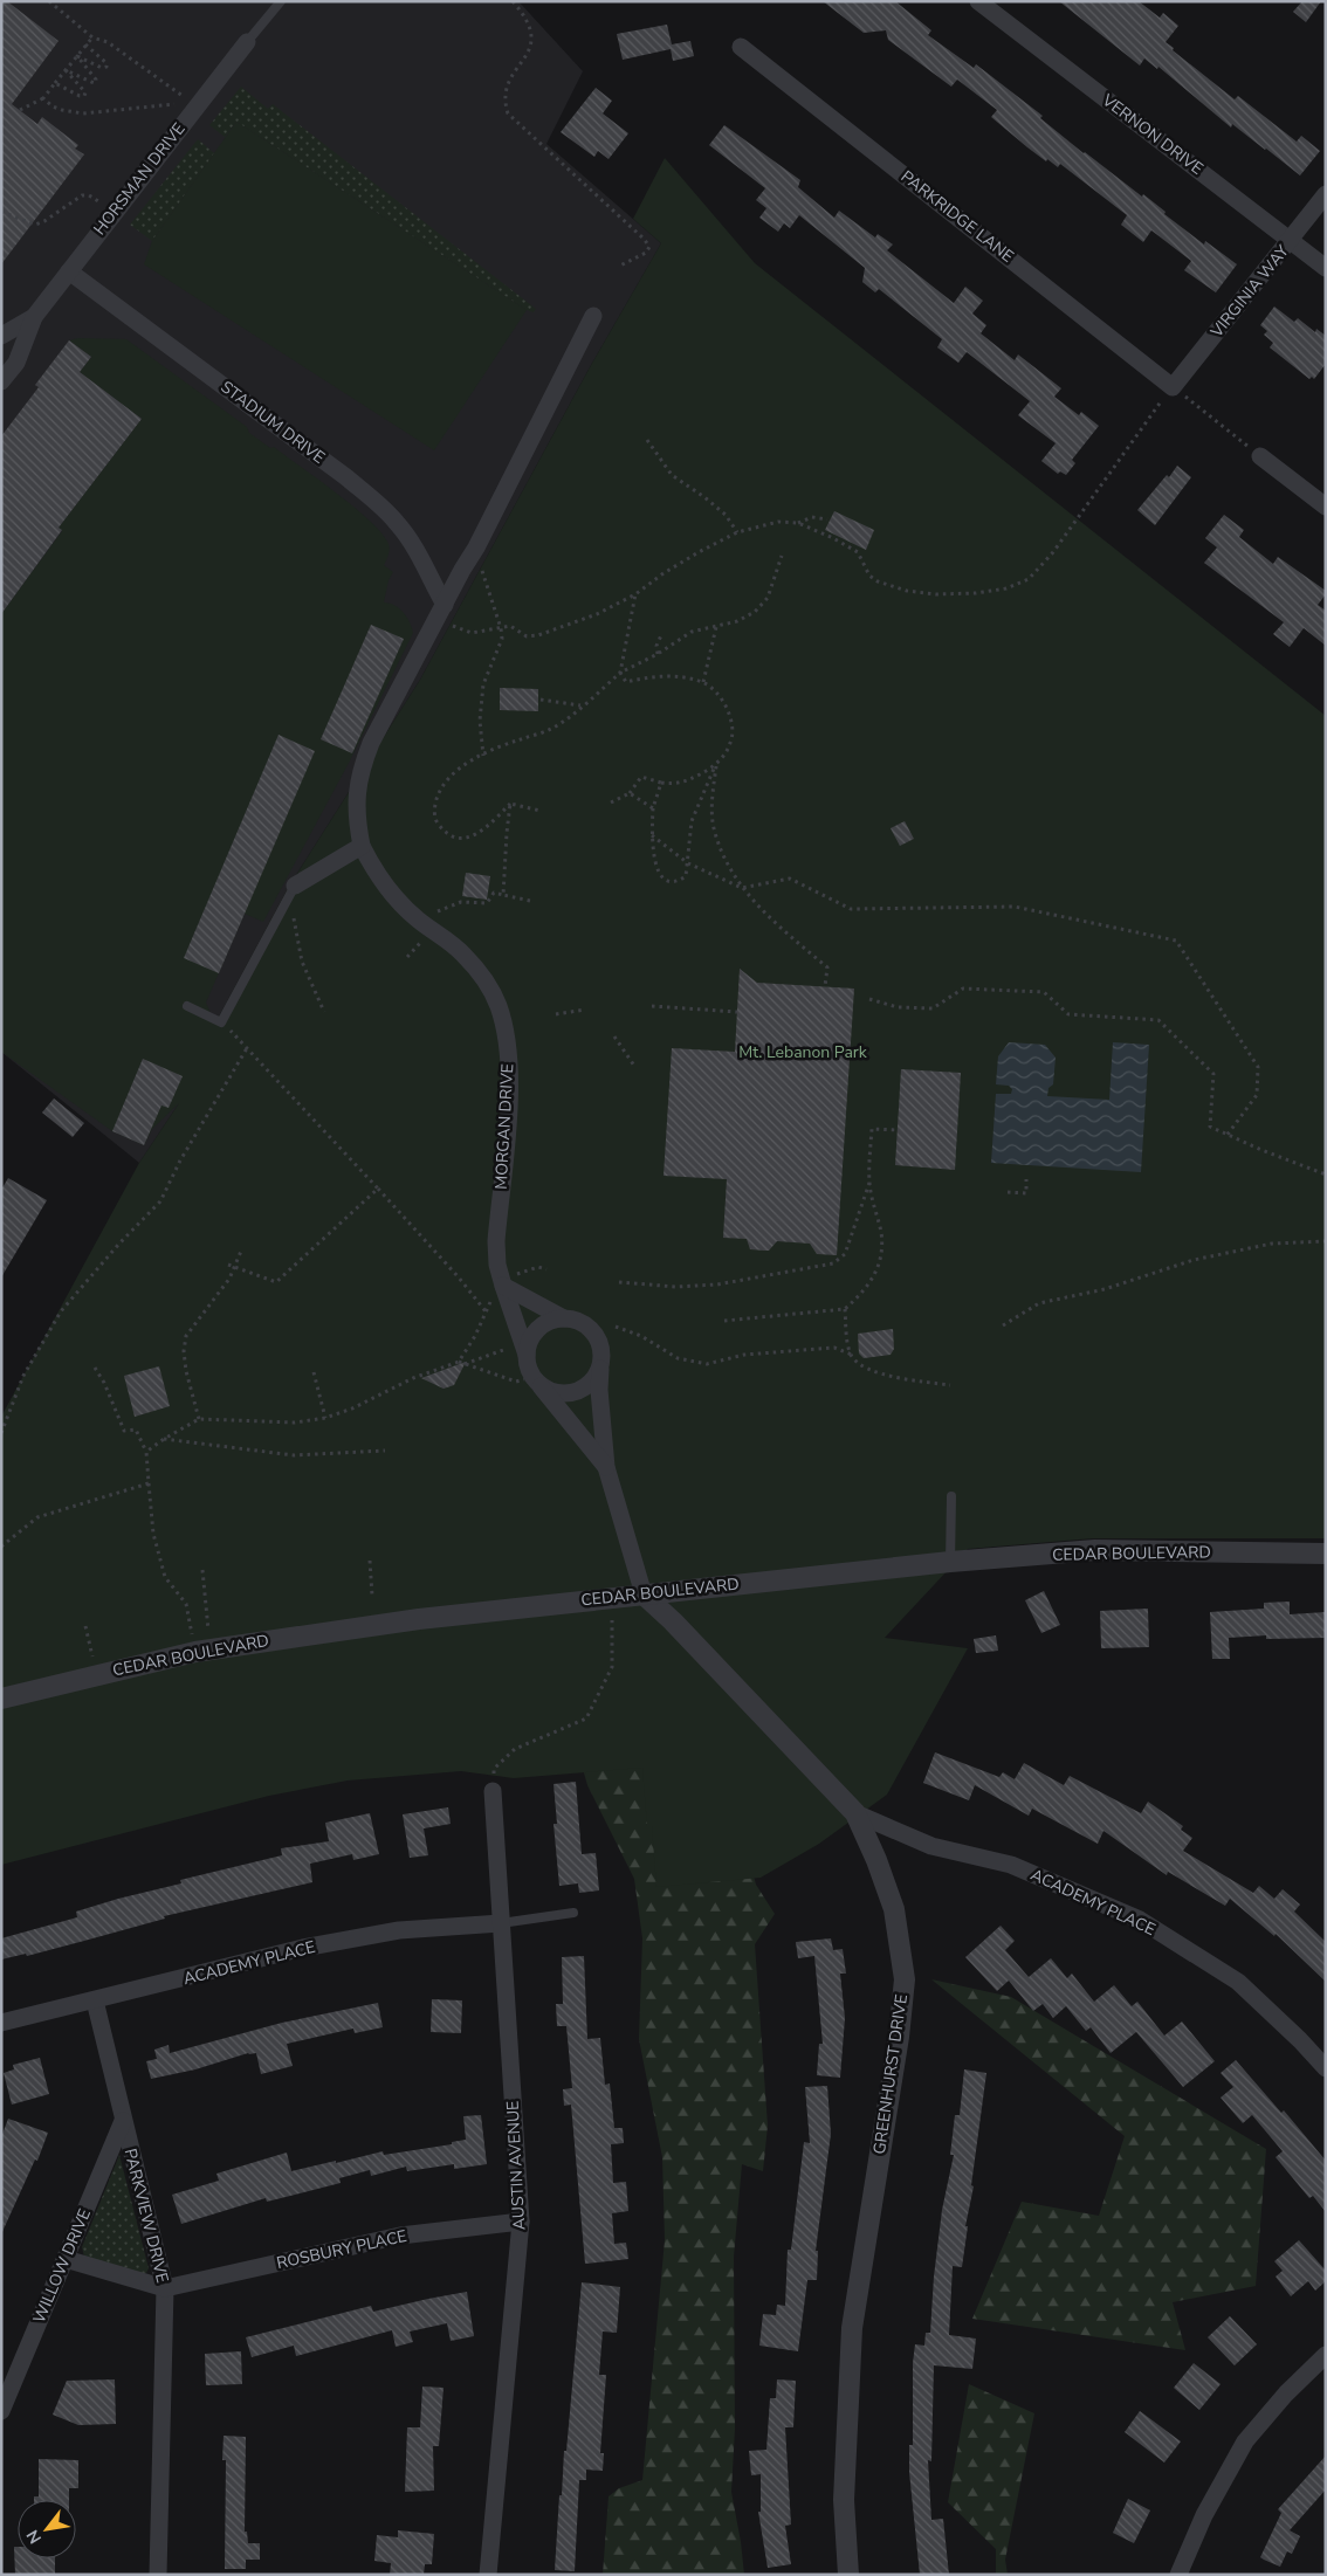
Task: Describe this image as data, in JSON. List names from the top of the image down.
{
  "streets": {
    "street": [
      "VERNON DRIVE",
      "HORSMAN DRIVE",
      "PARKRIDGE LANE",
      "VIRGINIA WAY",
      "STADIUM DRIVE",
      "MORGAN DRIVE",
      "CEDAR BOULEVARD",
      "ACADEMY PLACE",
      "GREENHURST DRIVE",
      "AUSTIN AVENUE",
      "PARKVIEW DRIVE",
      "ROSBURY PLACE",
      "WILLOW DRIVE"
    ]
  },
  "crossings": [
    ["VERNON DRIVE", "VIRGINIA WAY"],
    ["HORSMAN DRIVE", "STADIUM DRIVE"],
    ["PARKRIDGE LANE", "VIRGINIA WAY"],
    ["CEDAR BOULEVARD", "GREENHURST DRIVE"],
    ["ACADEMY PLACE", "GREENHURST DRIVE"],
    ["ACADEMY PLACE", "AUSTIN AVENUE"],
    ["ACADEMY PLACE", "PARKVIEW DRIVE"],
    ["AUSTIN AVENUE", "ROSBURY PLACE"],
    ["PARKVIEW DRIVE", "ROSBURY PLACE"],
    ["PARKVIEW DRIVE", "WILLOW DRIVE"]
  ],
  "parks": ["Mt. Lebanon Park"],
  "north": "bottom left"
}
